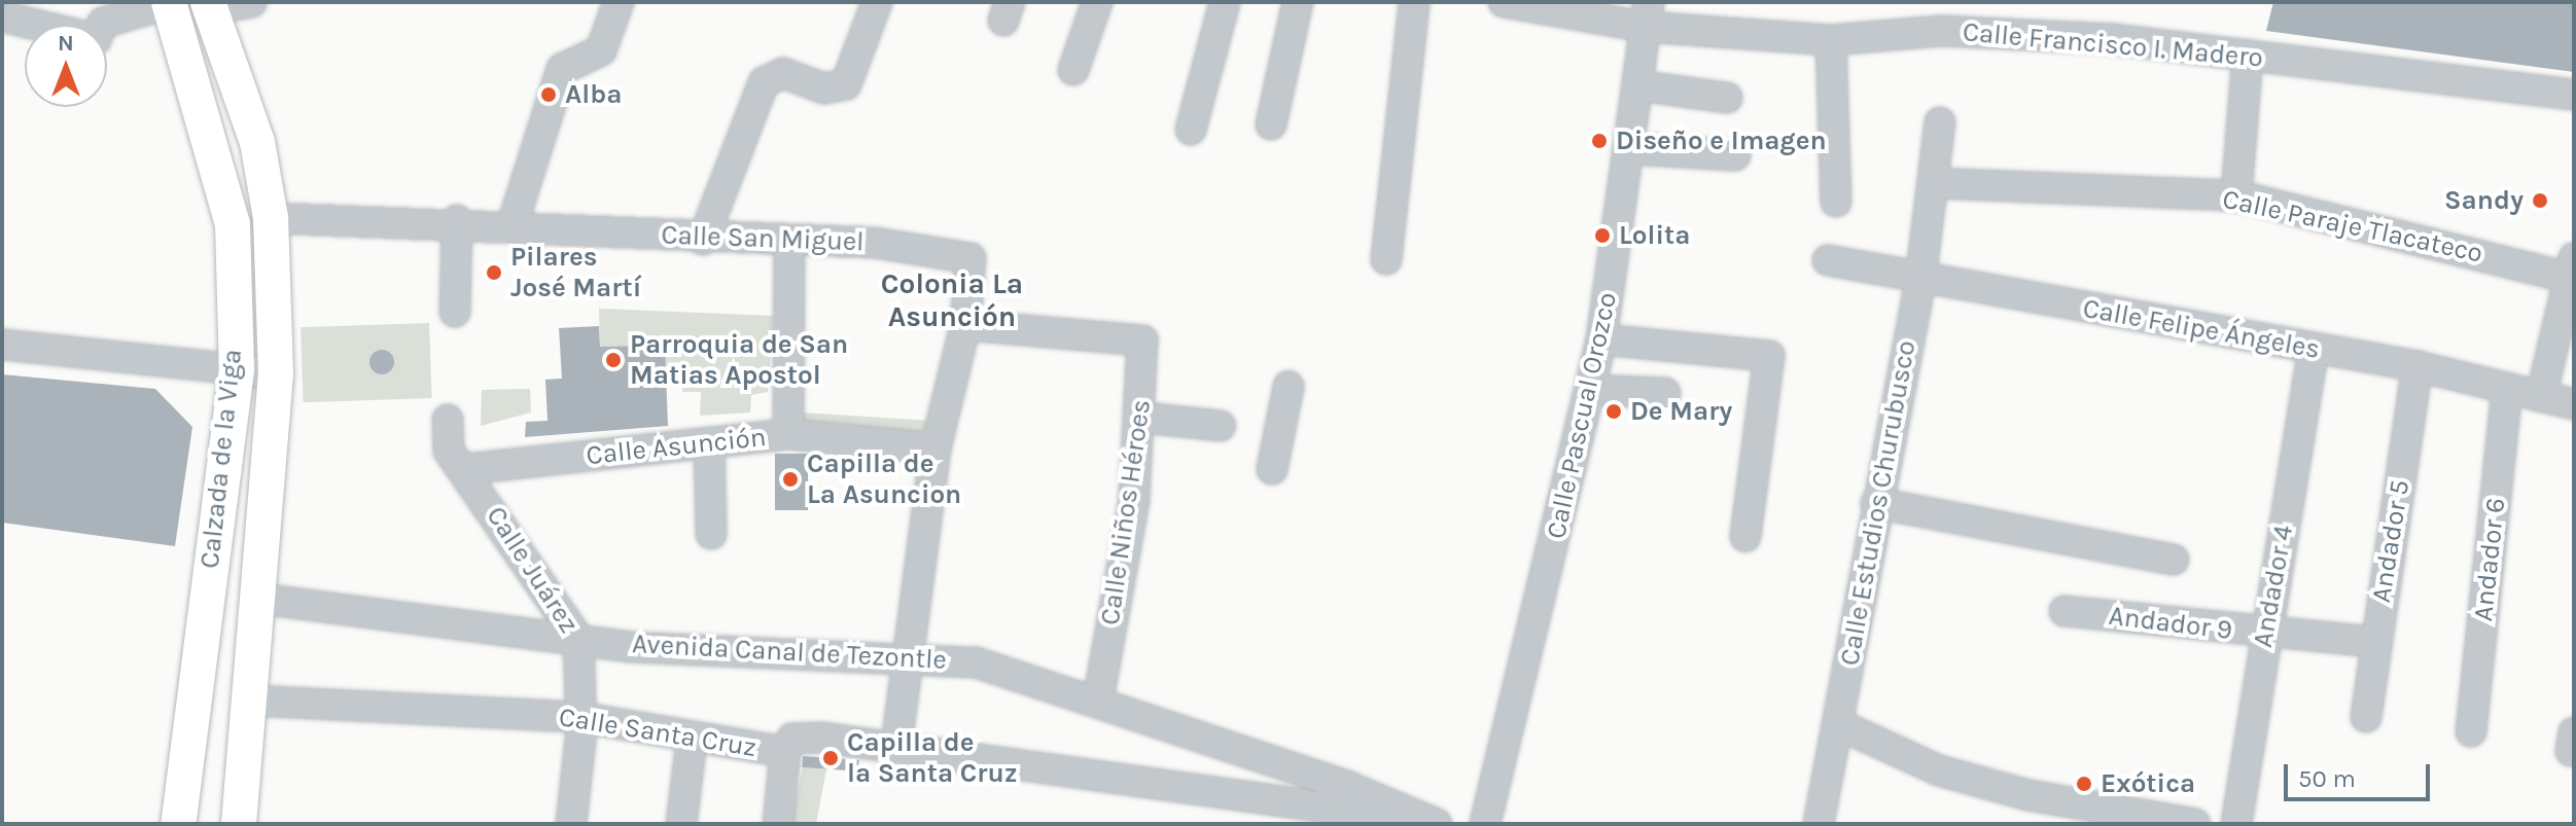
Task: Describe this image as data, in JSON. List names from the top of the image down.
{
  "streets": {
    "main road": ["Calzada de la Viga"],
    "street": [
      "Calle Francisco I. Madero",
      "Calle Paraje Tlacateco",
      "Calle San Miguel",
      "Calle Felipe Ángeles",
      "Calle Pascual Orozco",
      "Calle Asunción",
      "Calle Estudios Churubusco",
      "Calle Niños Héroes",
      "Andador 5",
      "Andador 6",
      "Calle Juárez",
      "Andador 4",
      "Andador 9",
      "Avenida Canal de Tezontle",
      "Calle Santa Cruz"
    ]
  },
  "crossings": [
    ["Calle Francisco I. Madero", "Calle Pascual Orozco"],
    ["Calle Paraje Tlacateco", "Calle Estudios Churubusco"],
    ["Calle San Miguel", "Calzada de la Viga"],
    ["Calle San Miguel", "Calle Niños Héroes"],
    ["Calle Felipe Ángeles", "Calle Estudios Churubusco"],
    ["Calle Felipe Ángeles", "Andador 5"],
    ["Calle Felipe Ángeles", "Andador 6"],
    ["Calle Felipe Ángeles", "Andador 4"],
    ["Calle Asunción", "Calle Juárez"],
    ["Calzada de la Viga", "Avenida Canal de Tezontle"],
    ["Calzada de la Viga", "Calle Santa Cruz"],
    ["Calle Niños Héroes", "Avenida Canal de Tezontle"],
    ["Andador 5", "Andador 9"],
    ["Calle Juárez", "Avenida Canal de Tezontle"],
    ["Calle Juárez", "Calle Santa Cruz"],
    ["Andador 4", "Andador 9"],
    ["Avenida Canal de Tezontle", "Calle Santa Cruz"]
  ],
  "districts": ["Colonia La Asunción"],
  "places": [
    "Alba",
    "Diseño e Imagen",
    "Sandy",
    "Lolita",
    "Pilares José Martí",
    "Parroquia de San Matias Apostol",
    "De Mary",
    "Capilla de La Asuncion",
    "Capilla de la Santa Cruz",
    "Exótica"
  ],
  "scale_bar": "50 m",
  "north": "top"
}
